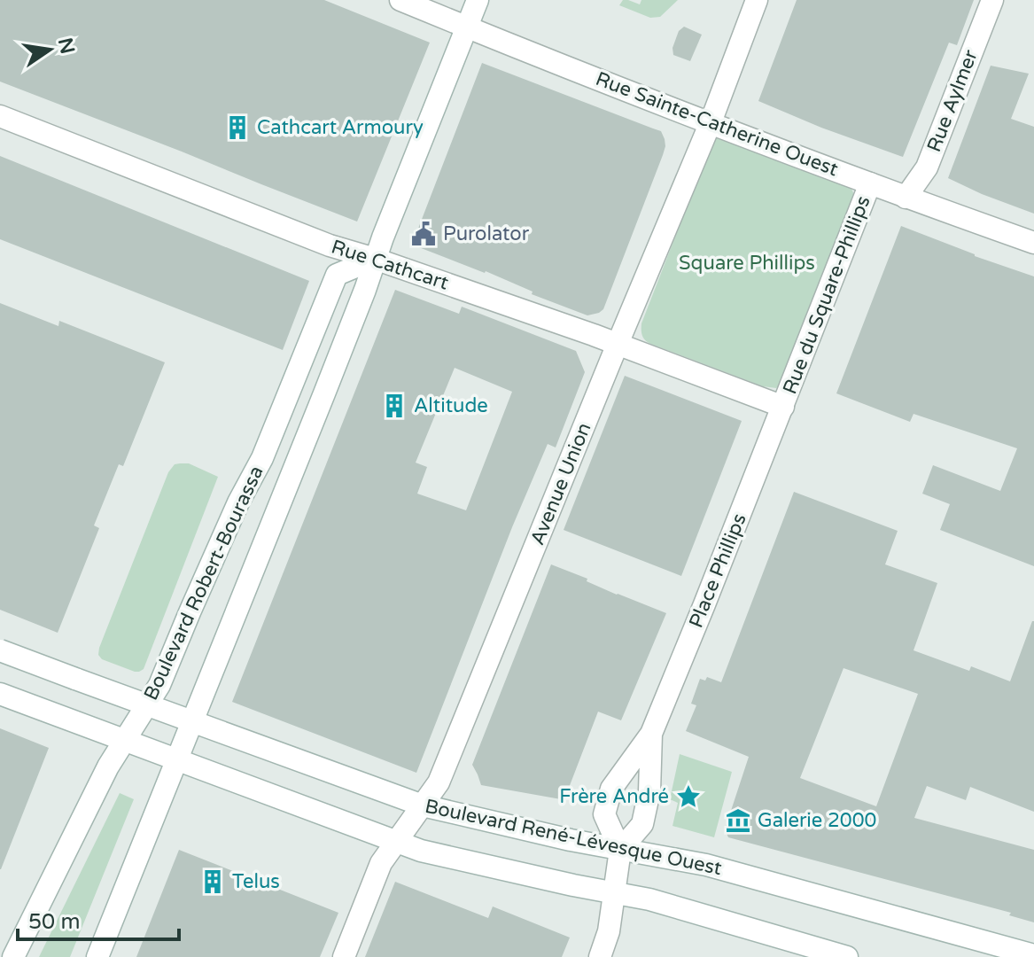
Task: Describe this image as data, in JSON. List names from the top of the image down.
{
  "streets": {
    "main road": [
      "Rue Aylmer",
      "Rue Sainte-Catherine Ouest",
      "Rue Cathcart",
      "Rue du Square-Phillips",
      "Avenue Union",
      "Place Phillips",
      "Boulevard Robert-Bourassa",
      "Boulevard René-Lévesque Ouest"
    ]
  },
  "crossings": [
    ["Rue Aylmer", "Rue Sainte-Catherine Ouest"],
    ["Rue Sainte-Catherine Ouest", "Rue du Square-Phillips"],
    ["Rue Sainte-Catherine Ouest", "Avenue Union"],
    ["Rue Sainte-Catherine Ouest", "Boulevard Robert-Bourassa"],
    ["Rue Cathcart", "Rue du Square-Phillips"],
    ["Rue Cathcart", "Avenue Union"],
    ["Rue Cathcart", "Place Phillips"],
    ["Rue Cathcart", "Boulevard Robert-Bourassa"],
    ["Rue du Square-Phillips", "Place Phillips"],
    ["Avenue Union", "Boulevard René-Lévesque Ouest"],
    ["Boulevard Robert-Bourassa", "Boulevard René-Lévesque Ouest"]
  ],
  "parks": ["Square Phillips"],
  "places": {
    "building": ["Cathcart Armoury", "Altitude", "Telus"],
    "public building": ["Purolator"],
    "place": ["Frère André"],
    "museum": ["Galerie 2000"]
  },
  "scale_bar": "50 m",
  "north": "right"
}
